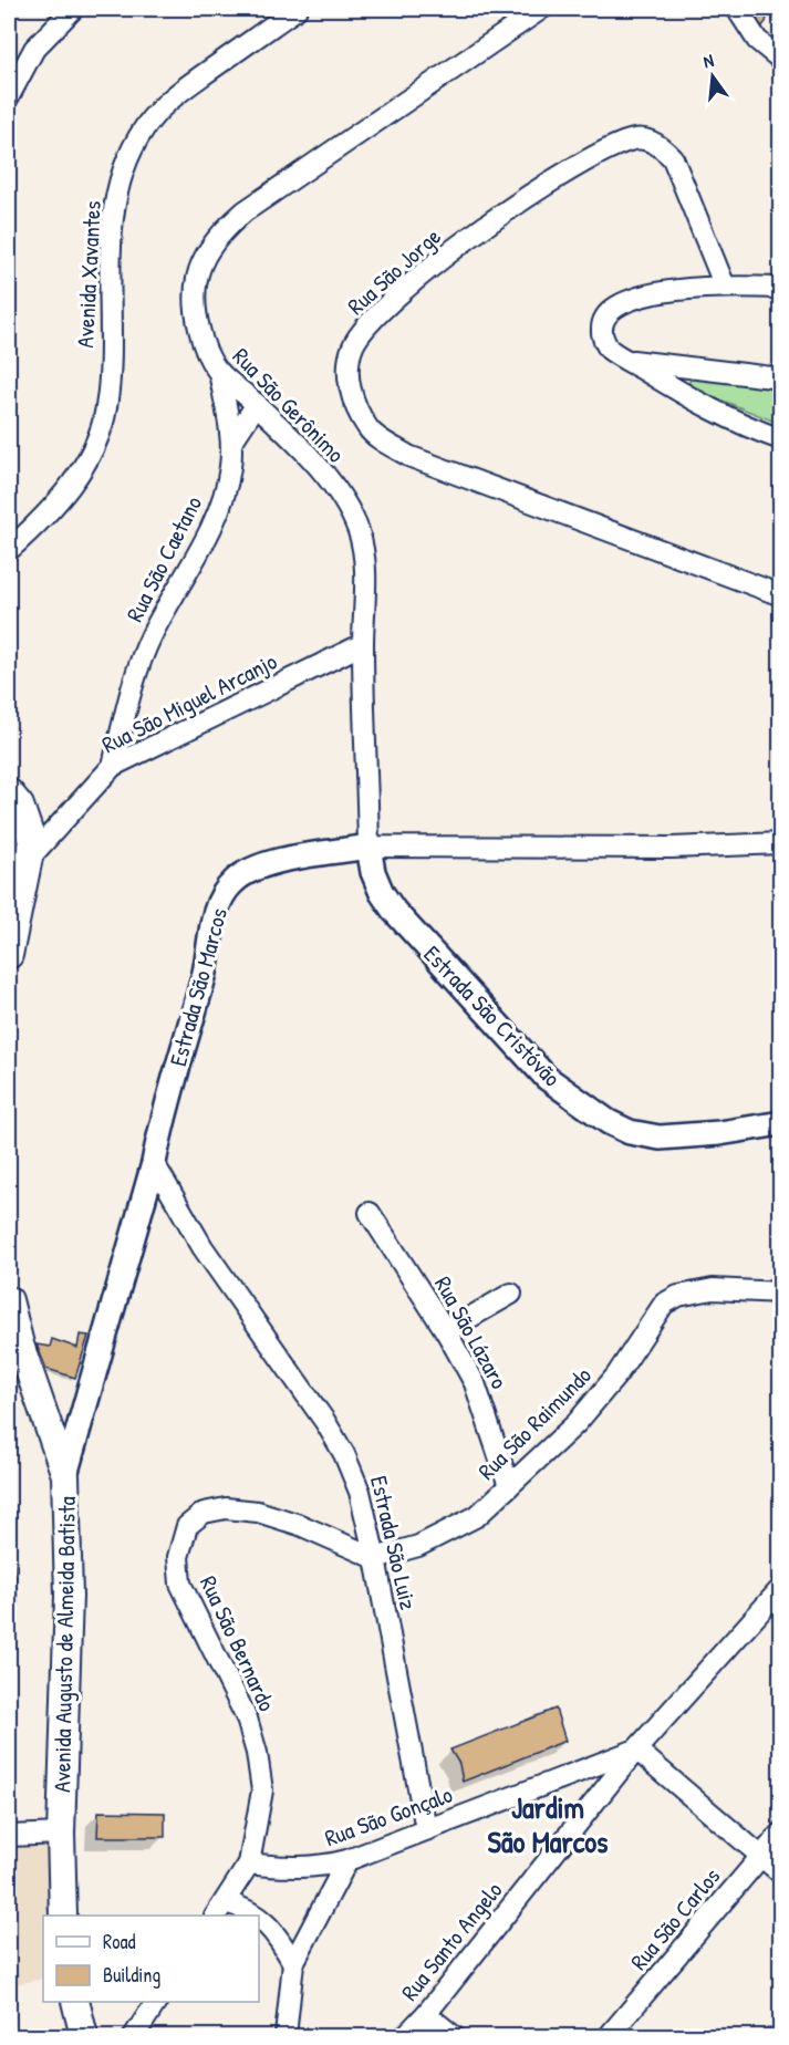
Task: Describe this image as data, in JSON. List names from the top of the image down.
{
  "streets": {
    "main road": ["Avenida Augusto de Almeida Batista"],
    "street": [
      "Rua São Jorge",
      "Avenida Xavantes",
      "Rua São Gerônimo",
      "Rua São Caetano",
      "Rua São Miguel Arcanjo",
      "Estrada São Marcos",
      "Estrada São Cristóvão",
      "Rua São Lázaro",
      "Rua São Raimundo",
      "Estrada São Luiz",
      "Rua São Bernardo",
      "Rua São Gonçalo",
      "Rua São Carlos",
      "Rua Santo Angelo"
    ]
  },
  "crossings": [
    ["Rua São Gerônimo", "Rua São Caetano"],
    ["Rua São Gerônimo", "Rua São Miguel Arcanjo"],
    ["Rua São Gerônimo", "Estrada São Marcos"],
    ["Rua São Gerônimo", "Estrada São Cristóvão"],
    ["Rua São Caetano", "Rua São Miguel Arcanjo"],
    ["Estrada São Marcos", "Estrada São Cristóvão"],
    ["Estrada São Marcos", "Estrada São Luiz"],
    ["Estrada São Marcos", "Avenida Augusto de Almeida Batista"],
    ["Rua São Lázaro", "Rua São Raimundo"],
    ["Rua São Raimundo", "Estrada São Luiz"],
    ["Rua São Raimundo", "Rua São Bernardo"],
    ["Estrada São Luiz", "Rua São Bernardo"],
    ["Estrada São Luiz", "Rua São Gonçalo"],
    ["Rua São Bernardo", "Rua São Gonçalo"],
    ["Rua São Gonçalo", "Rua Santo Angelo"]
  ],
  "districts": ["Jardim São Marcos"],
  "legend": ["Road", "Building"],
  "north": "top"
}
